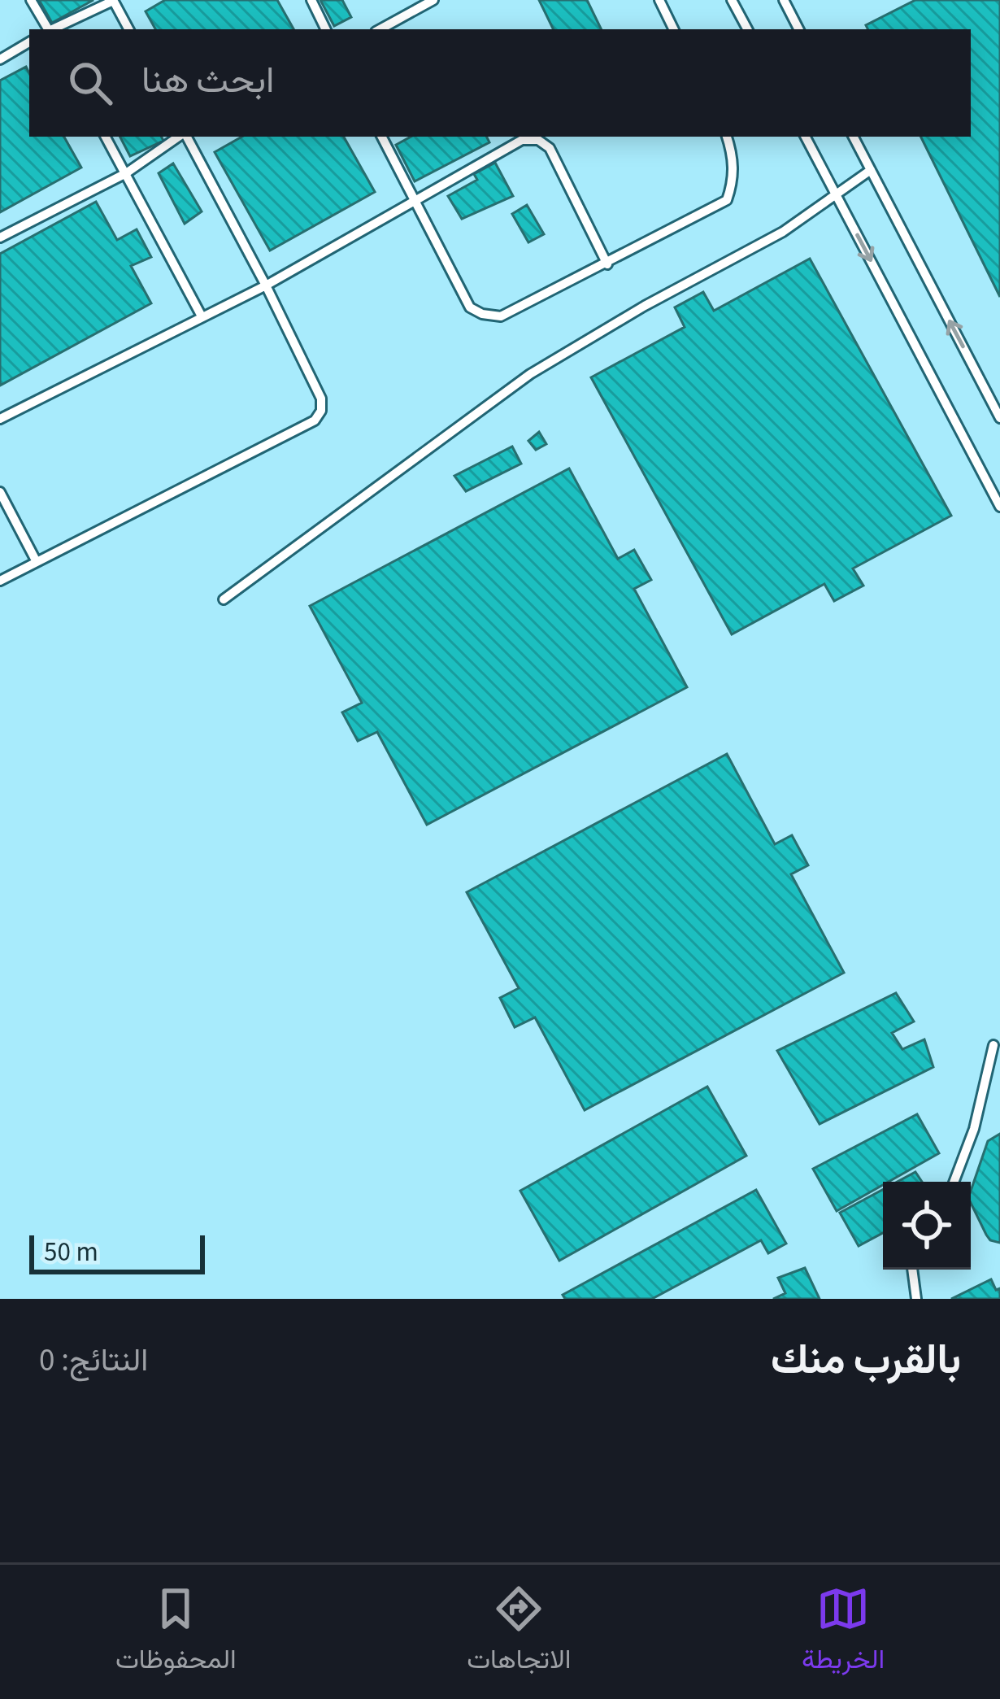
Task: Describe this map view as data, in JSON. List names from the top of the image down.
{
  "scale_bar": "50 m",
  "page": {
    "search": "ابحث هنا",
    "scale": "50 m",
    "heading": ["بالقرب منك", "النتائج: 0"],
    "nav": ["الخريطة", "الاتجاهات", "المحفوظات"]
  }
}
